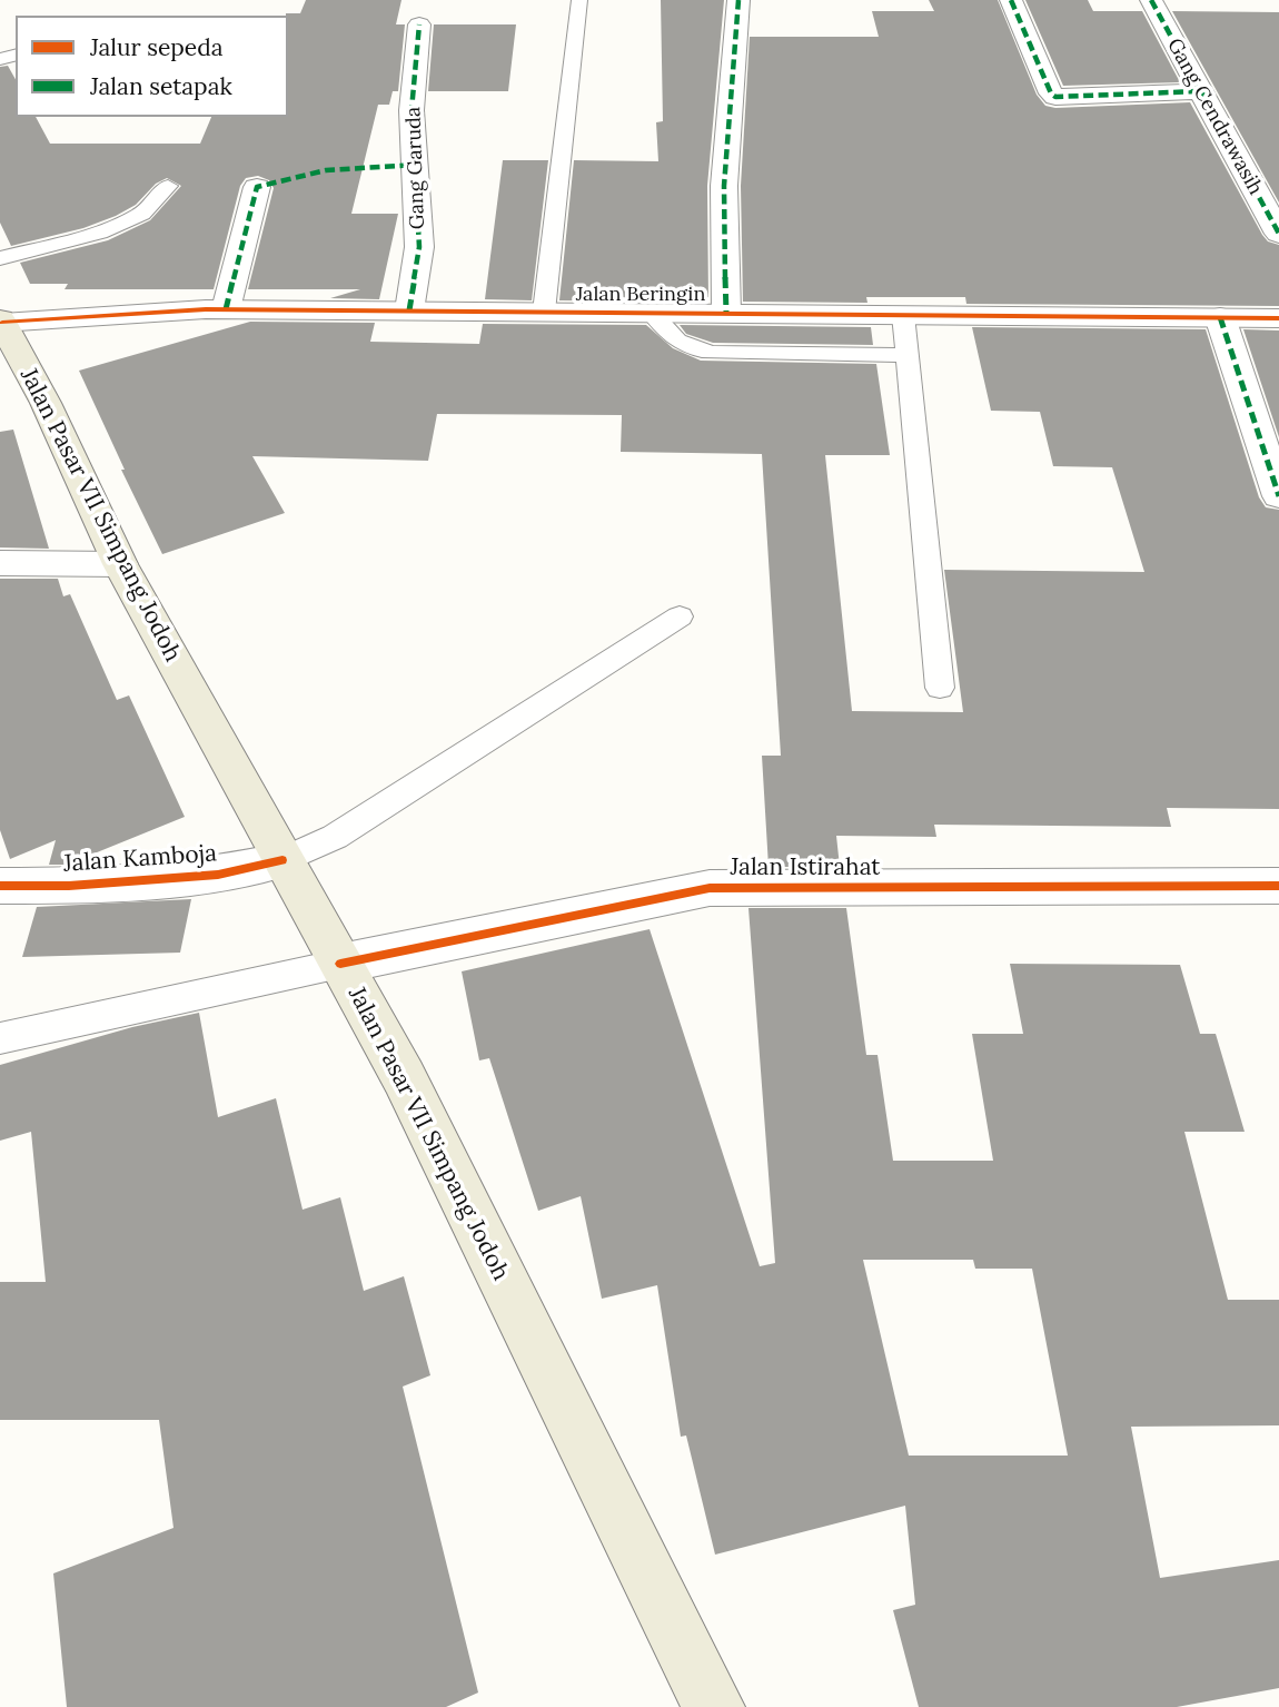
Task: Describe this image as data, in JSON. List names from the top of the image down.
{
  "streets": {
    "main road": ["Jalan Pasar VII Simpang Jodoh"],
    "street": [
      "Gang Cendrawasih",
      "Gang Garuda",
      "Jalan Beringin",
      "Jalan Kamboja",
      "Jalan Istirahat"
    ]
  },
  "crossings": [
    ["Gang Garuda", "Jalan Beringin"],
    ["Jalan Beringin", "Jalan Pasar VII Simpang Jodoh"],
    ["Jalan Pasar VII Simpang Jodoh", "Jalan Kamboja"],
    ["Jalan Pasar VII Simpang Jodoh", "Jalan Istirahat"]
  ],
  "legend": ["Jalur sepeda", "Jalan setapak"]
}
